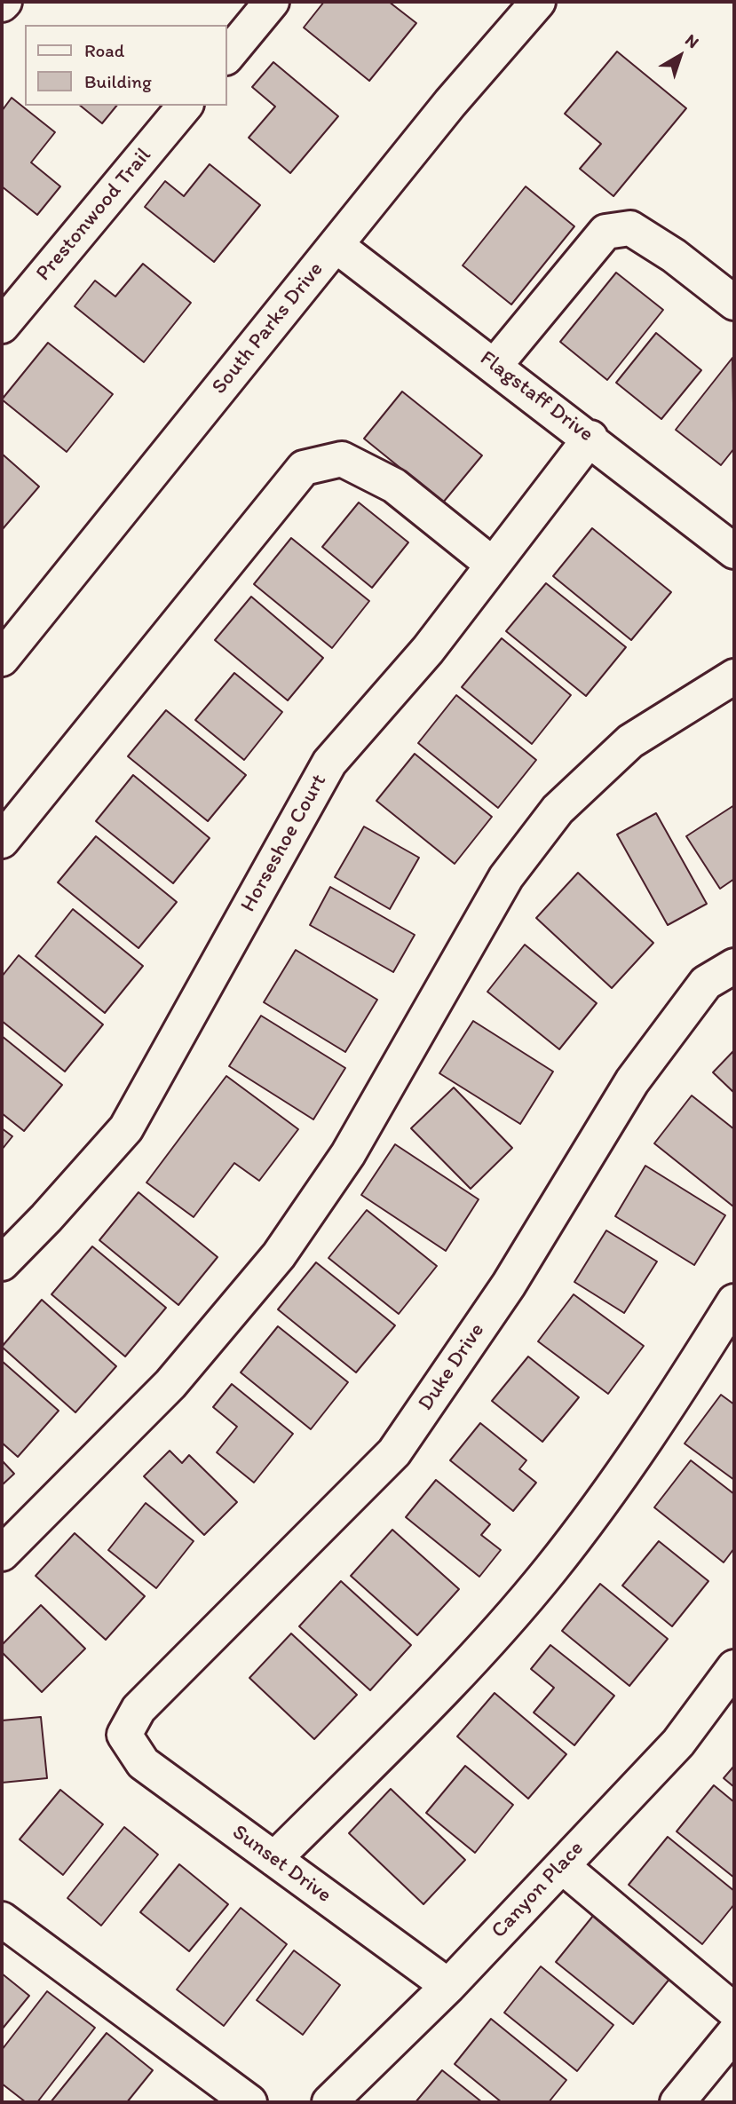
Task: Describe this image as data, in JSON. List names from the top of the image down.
{
  "streets": {
    "street": [
      "Prestonwood Trail",
      "South Parks Drive",
      "Flagstaff Drive",
      "Horseshoe Court",
      "Duke Drive",
      "Sunset Drive",
      "Canyon Place"
    ]
  },
  "crossings": [
    ["South Parks Drive", "Flagstaff Drive"],
    ["Flagstaff Drive", "Horseshoe Court"],
    ["Duke Drive", "Sunset Drive"],
    ["Sunset Drive", "Canyon Place"]
  ],
  "legend": ["Road", "Building"],
  "north": "top right"
}
